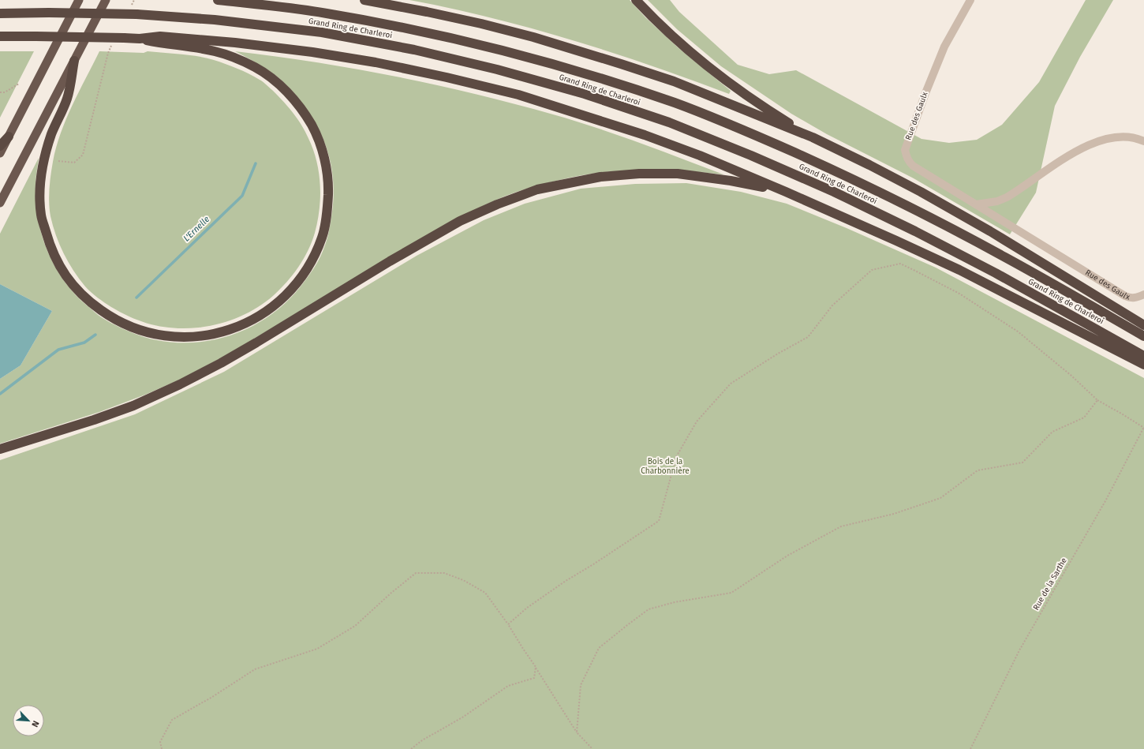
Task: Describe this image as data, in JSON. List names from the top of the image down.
{
  "streets": {
    "highway": ["Grand Ring de Charleroi"],
    "street": ["Rue des Gaulx"],
    "path": ["Rue de la Sarthe"]
  },
  "water": ["L'Ernelle"],
  "parks": ["Bois de la Charbonnière"],
  "north": "bottom right"
}
